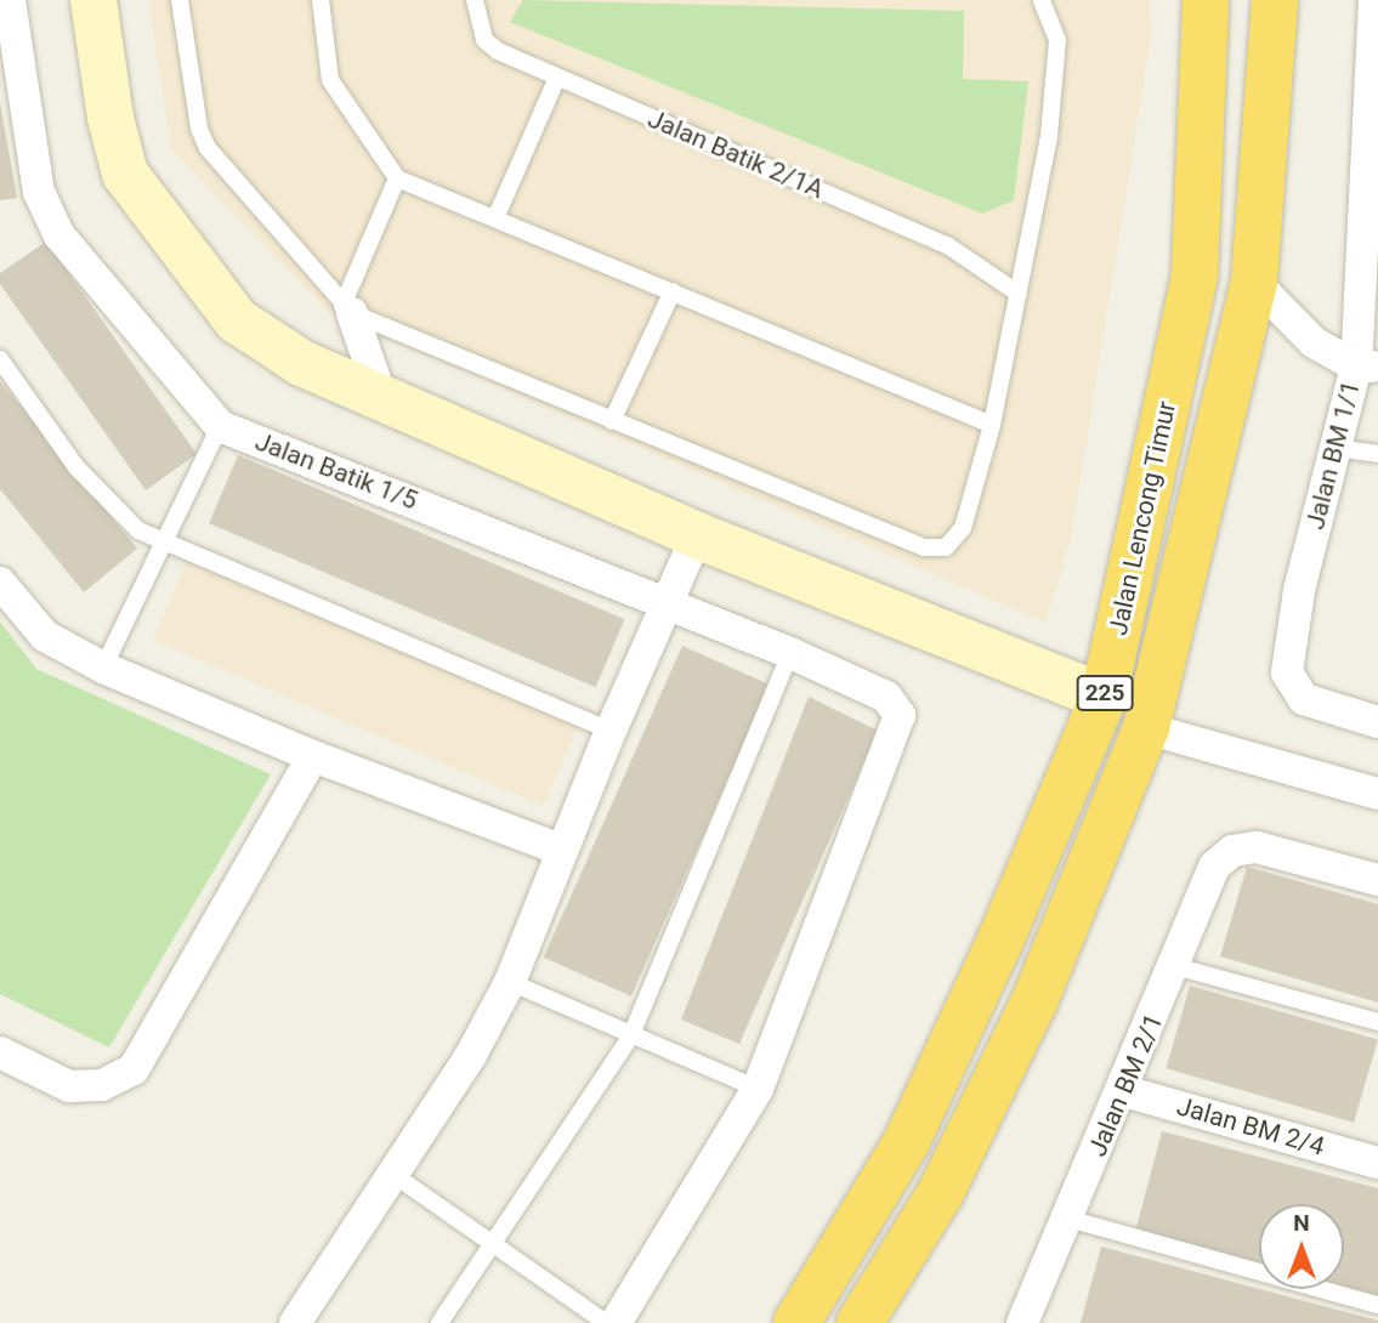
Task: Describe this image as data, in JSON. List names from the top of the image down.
{
  "streets": {
    "highway": ["Jalan Lencong Timur", "225"],
    "street": [
      "Jalan BM 1/1",
      "Jalan Batik 1/5",
      "Jalan BM 2/1",
      "Jalan BM 2/4"
    ],
    "lane": ["Jalan Batik 2/1A"]
  },
  "crossings": [
    ["Jalan BM 2/1", "Jalan BM 2/4"]
  ],
  "north": "top"
}
